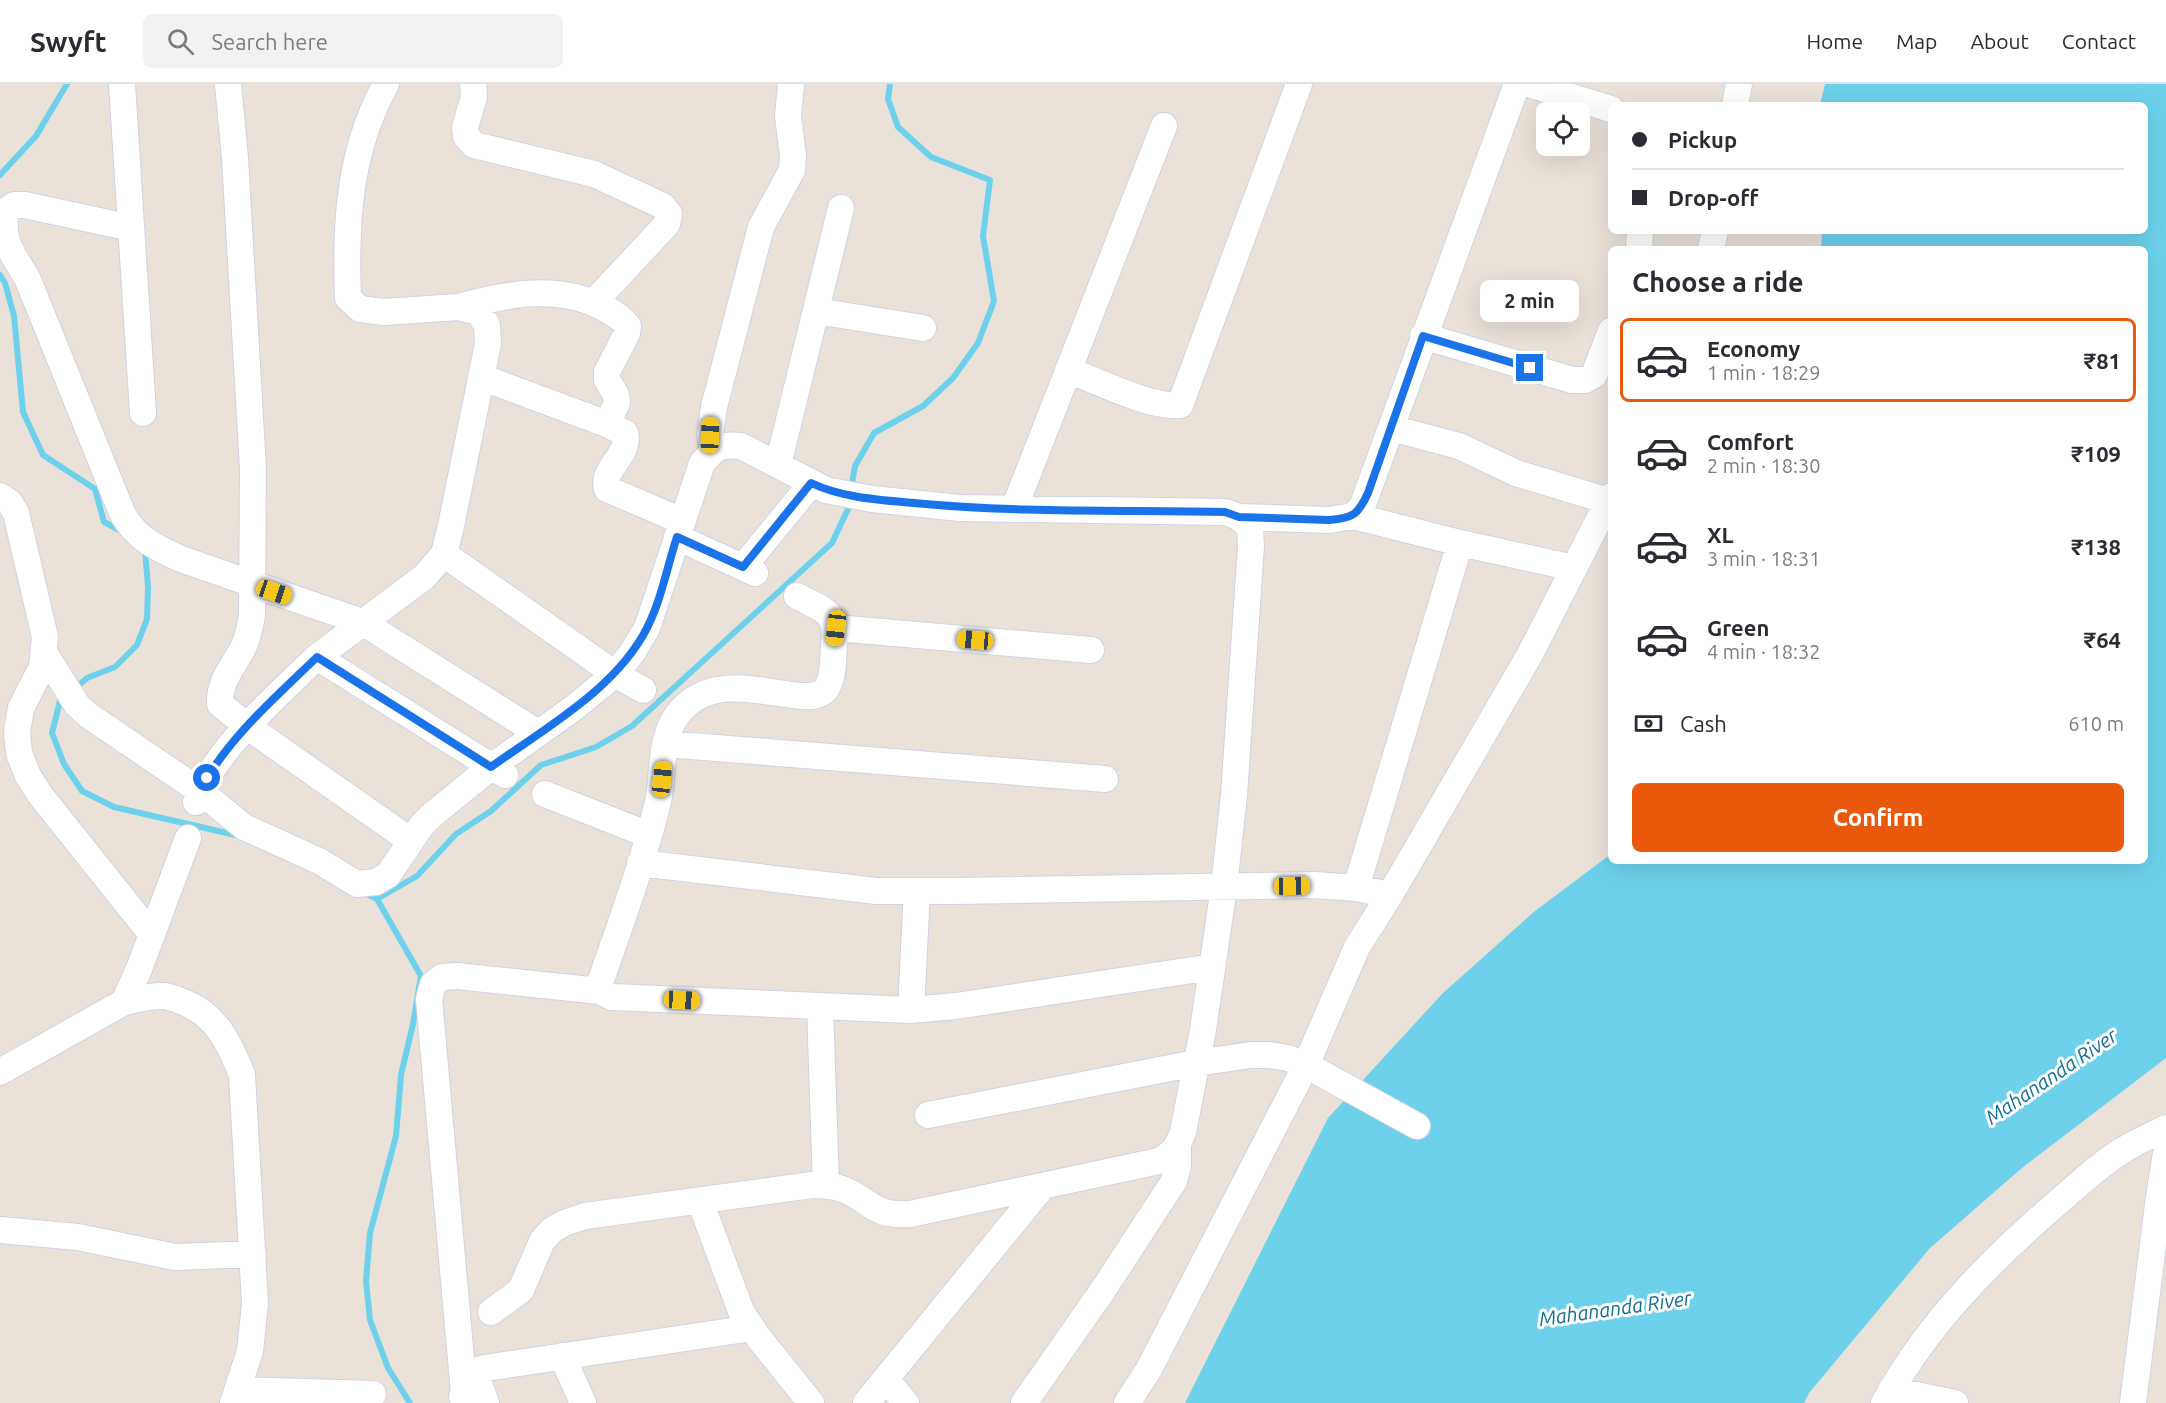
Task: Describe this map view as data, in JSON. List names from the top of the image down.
{
  "water": ["Mahananda River"],
  "page": {
    "header": "Swyft",
    "search": "Search here",
    "nav": [
      "Home",
      "Map",
      "About",
      "Contact"
    ],
    "banner": ["Pickup", "Drop-off"],
    "heading": "Choose a ride",
    "bubble": "2 min",
    "list": [
      {
        "name": "Economy",
        "note": "1 min · 18:29",
        "value": "₹81"
      },
      {
        "name": "Comfort",
        "note": "2 min · 18:30",
        "value": "₹109"
      },
      {
        "name": "XL",
        "note": "3 min · 18:31",
        "value": "₹138"
      },
      {
        "name": "Green",
        "note": "4 min · 18:32",
        "value": "₹64"
      }
    ],
    "pay": ["Cash", "610 m"],
    "buttons": "Confirm"
  }
}
